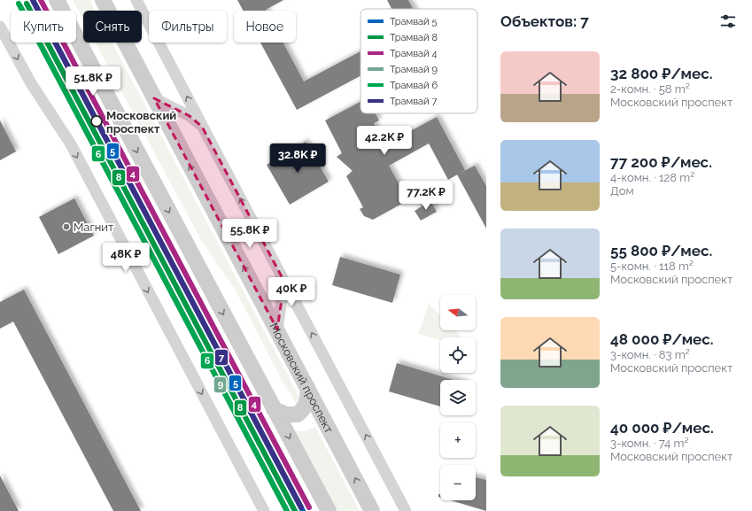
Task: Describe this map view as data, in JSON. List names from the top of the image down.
{
  "streets": {
    "main road": ["Московский проспект"]
  },
  "places": ["Московский проспект", "Магнит"],
  "lines": [
    "tram line 5",
    "tram line 4",
    "tram line 7",
    "tram line 8",
    "tram line 6",
    "tram line 9"
  ],
  "legend": [
    "Трамвай 5",
    "Трамвай 8",
    "Трамвай 4",
    "Трамвай 9",
    "Трамвай 6",
    "Трамвай 7"
  ],
  "north": "left",
  "page": {
    "heading": "Объектов: 7",
    "chip": [
      "Купить",
      "Снять",
      "Фильтры",
      "Новое"
    ],
    "list": [
      {
        "name": "32 800 ₽/мес.",
        "note": "2-комн. · 58 m² · Московский проспект"
      },
      {
        "name": "77 200 ₽/мес.",
        "note": "4-комн. · 128 m² · Дом"
      },
      {
        "name": "55 800 ₽/мес.",
        "note": "5-комн. · 118 m² · Московский проспект"
      },
      {
        "name": "48 000 ₽/мес.",
        "note": "3-комн. · 83 m² · Московский проспект"
      },
      {
        "name": "40 000 ₽/мес.",
        "note": "3-комн. · 74 m² · Московский проспект"
      }
    ],
    "price": [
      "51.8K ₽",
      "42.2K ₽",
      "32.8K ₽",
      "77.2K ₽",
      "55.8K ₽",
      "48K ₽",
      "40K ₽"
    ],
    "map_buttons": ["+", "−"]
  }
}
